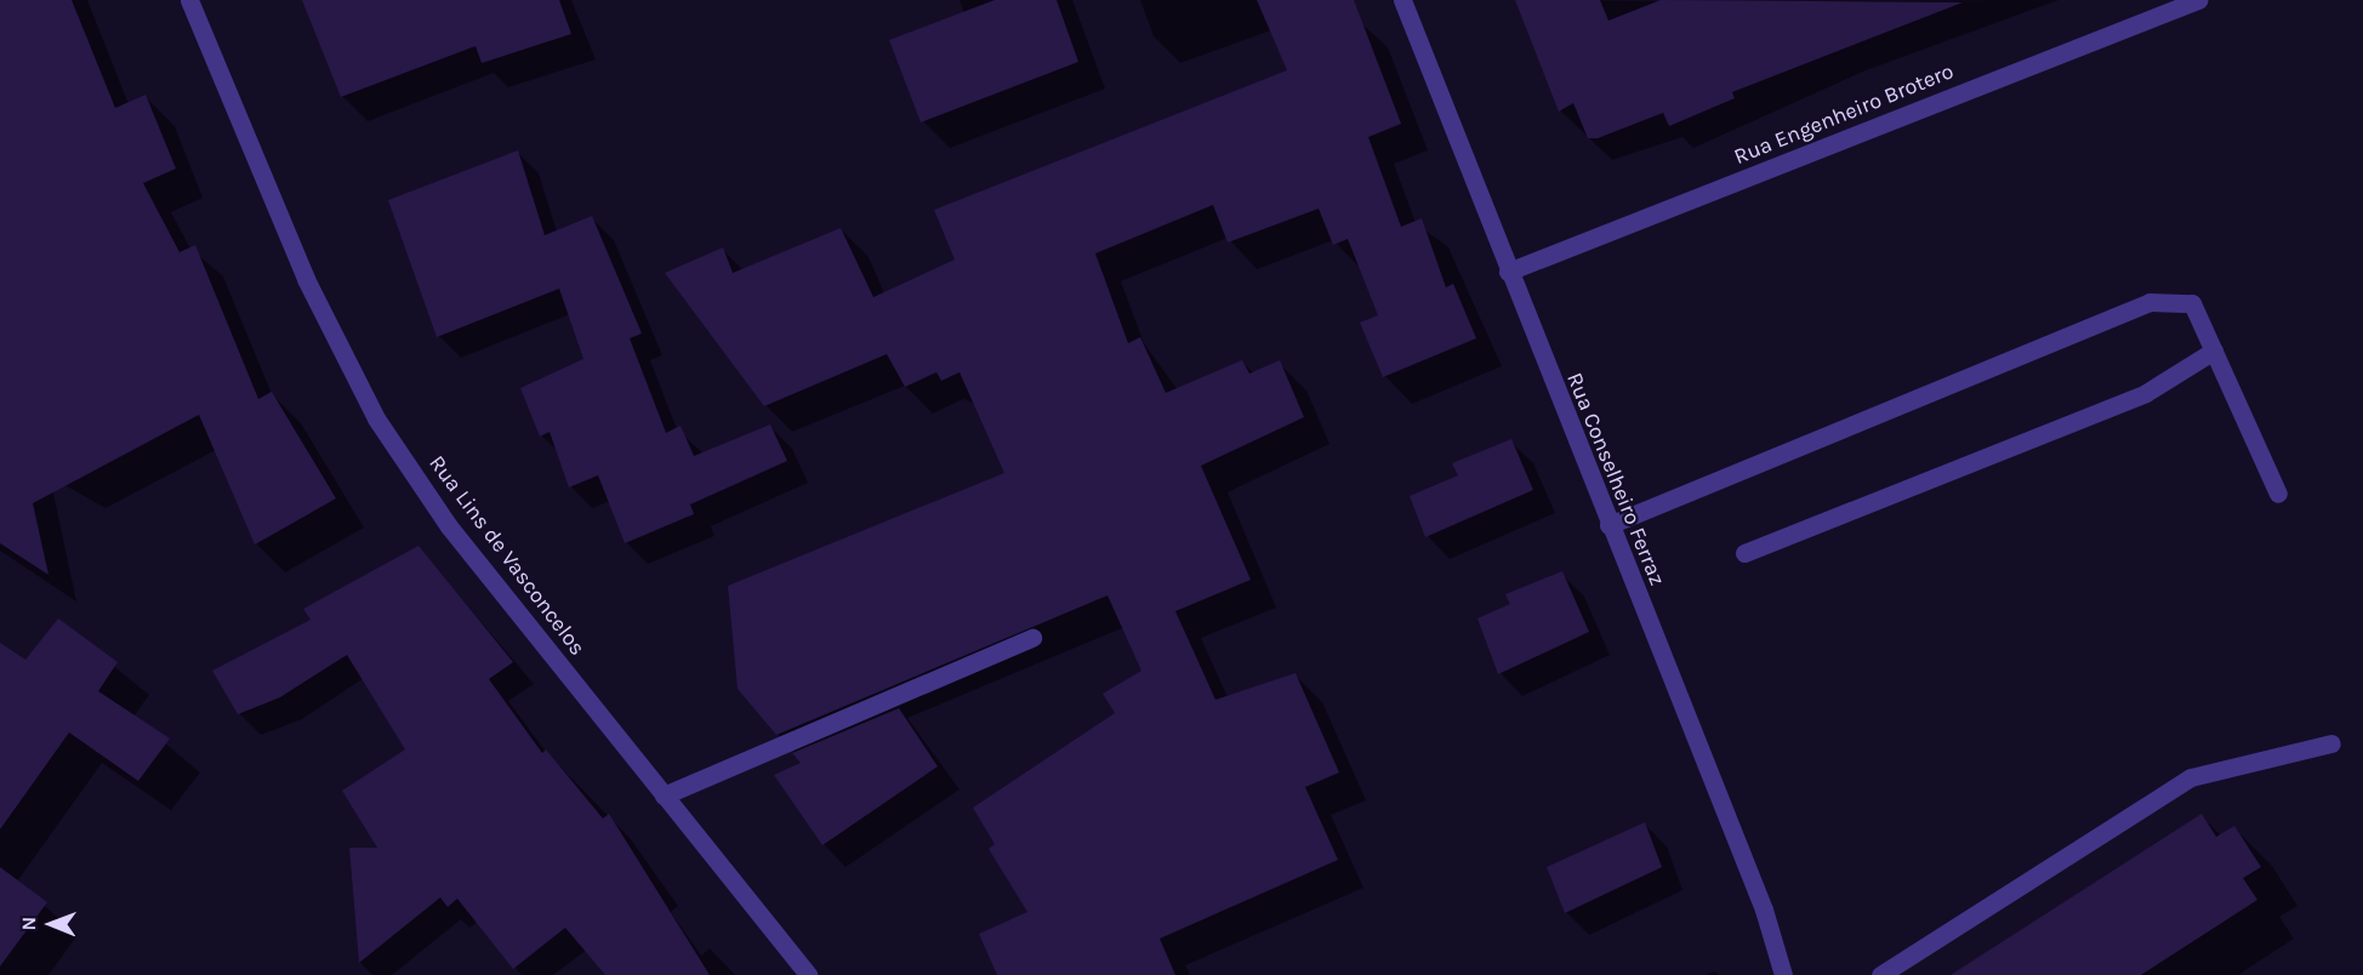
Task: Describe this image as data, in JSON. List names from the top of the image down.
{
  "streets": {
    "street": ["Rua Engenheiro Brotero", "Rua Conselheiro Ferraz", "Rua Lins de Vasconcelos"]
  },
  "crossings": [
    ["Rua Engenheiro Brotero", "Rua Conselheiro Ferraz"]
  ],
  "north": "left"
}
